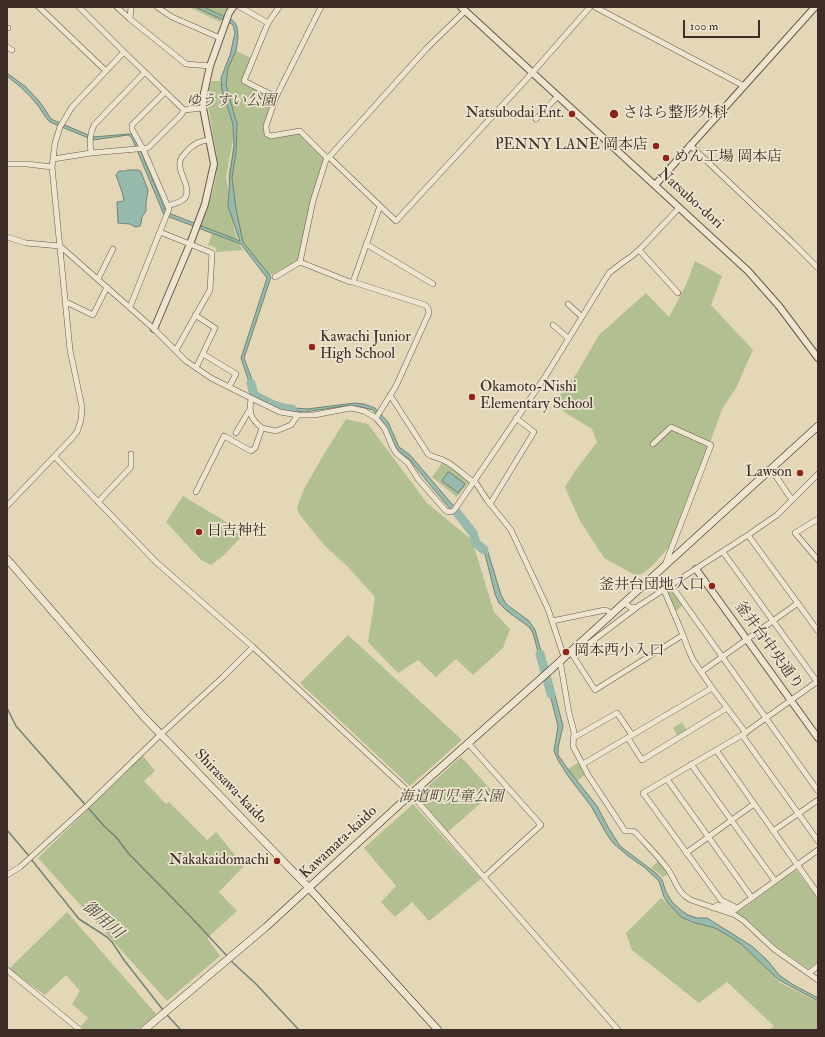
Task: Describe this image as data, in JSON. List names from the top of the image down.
{
  "streets": {
    "main road": ["Shirasawa-kaido", "Kawamata-kaido"],
    "street": ["Natsubo-dori", "釜井台中央通り"]
  },
  "crossings": [
    ["Shirasawa-kaido", "Kawamata-kaido"]
  ],
  "water": ["御用川"],
  "parks": ["ゆうすい公園", "海道町児童公園"],
  "places": [
    "Natsubodai Ent.",
    "さはら整形外科",
    "PENNY LANE 岡本店",
    "めん工場 岡本店",
    "Kawachi Junior High School",
    "Okamoto-Nishi Elementary School",
    "Lawson",
    "日吉神社",
    "釜井台団地入口",
    "岡本西小入口",
    "Nakakaidomachi"
  ],
  "scale_bar": "100 m"
}
